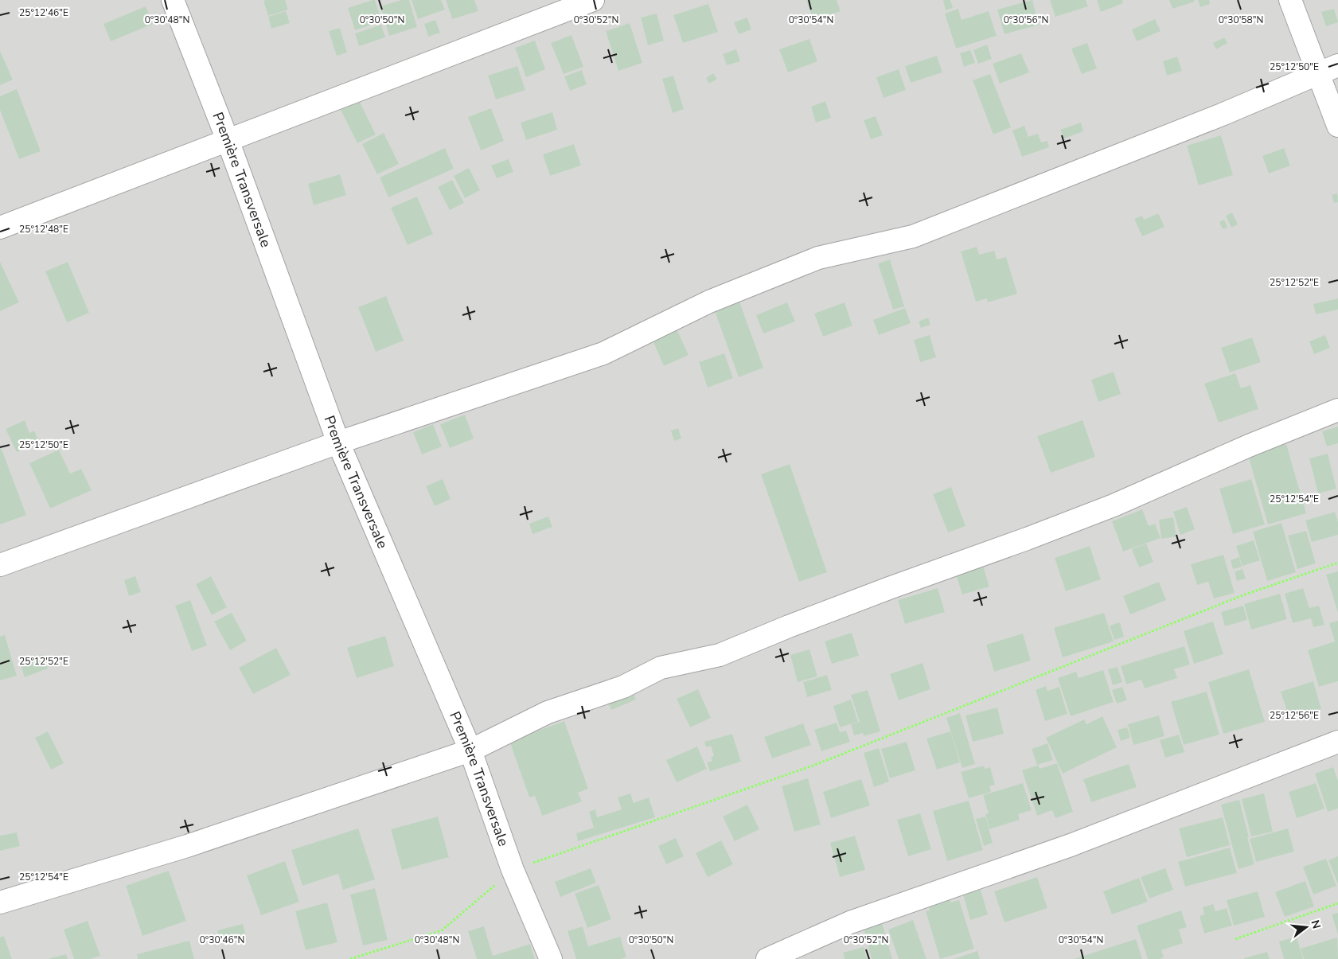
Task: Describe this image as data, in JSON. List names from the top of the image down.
{
  "streets": {
    "street": ["Première Transversale"]
  },
  "north": "right",
  "coordinates": [
    "25°12'46\"E",
    "0°30'48\"N",
    "0°30'50\"N",
    "0°30'52\"N",
    "0°30'54\"N",
    "0°30'56\"N",
    "0°30'58\"N",
    "25°12'50\"E",
    "25°12'48\"E",
    "25°12'52\"E",
    "25°12'54\"E",
    "25°12'56\"E",
    "0°30'46\"N"
  ]
}
